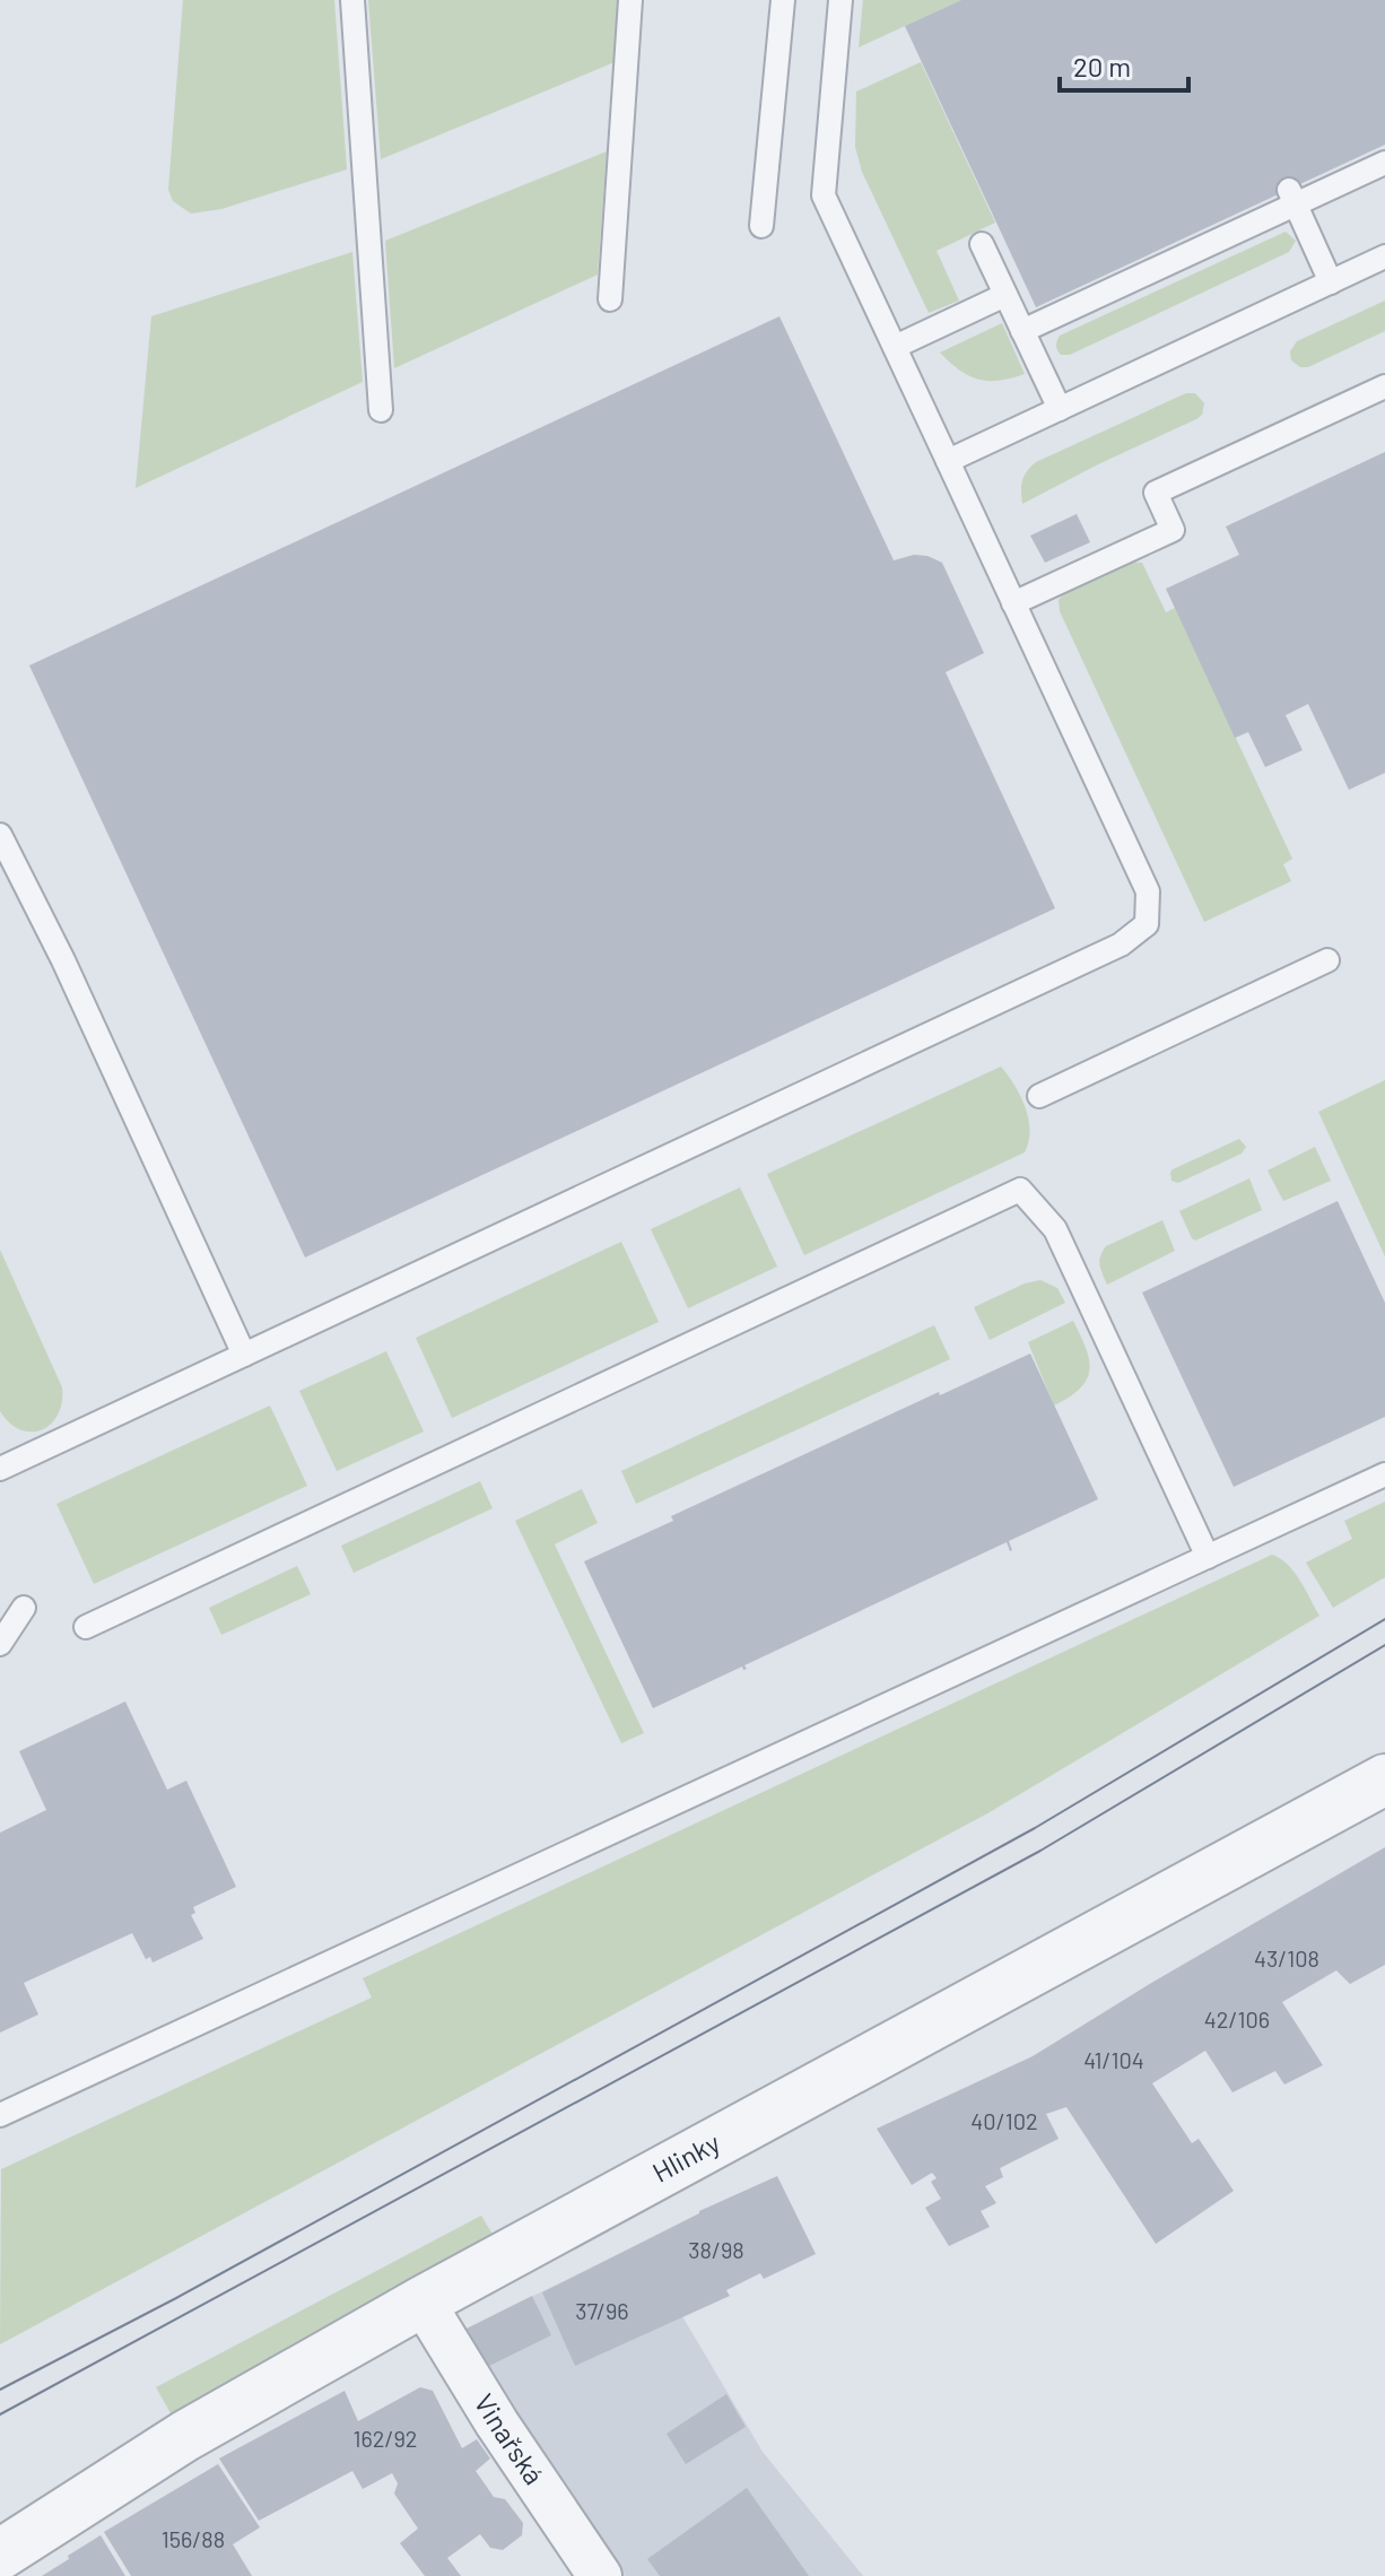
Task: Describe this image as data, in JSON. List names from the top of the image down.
{
  "streets": {
    "street": ["Hlinky", "Vinařská"]
  },
  "crossings": [
    ["Hlinky", "Vinařská"]
  ],
  "house_numbers": [
    "43/108",
    "42/106",
    "41/104",
    "40/102",
    "38/98",
    "37/96",
    "162/92",
    "156/88"
  ],
  "scale_bar": "20 m"
}
